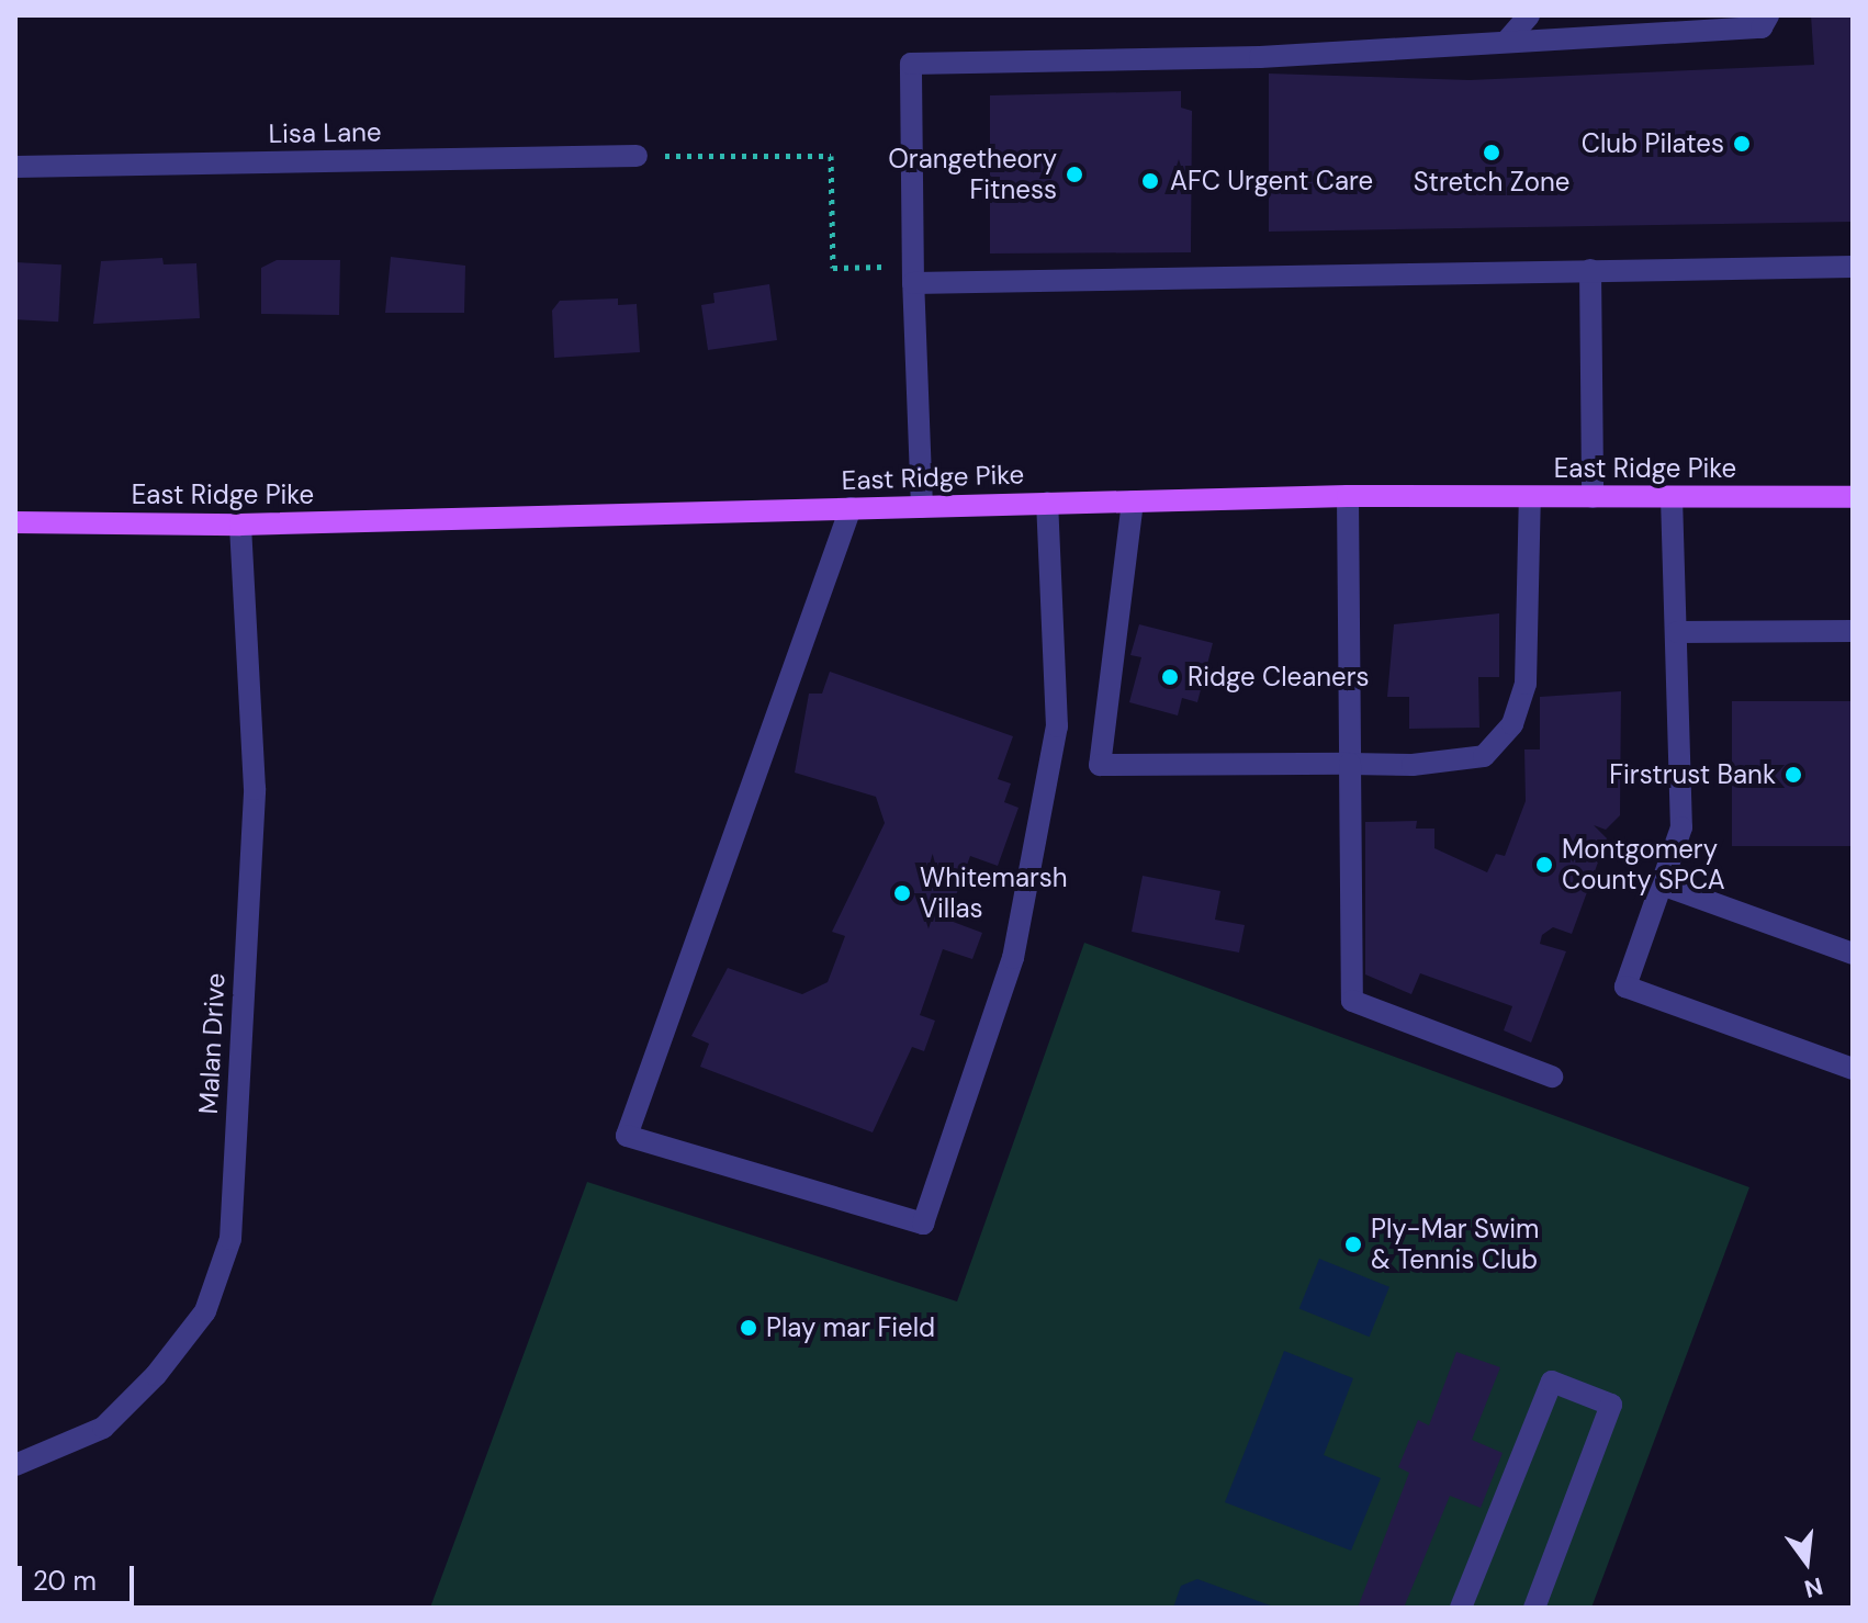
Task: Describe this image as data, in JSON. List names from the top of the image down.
{
  "streets": {
    "main road": ["East Ridge Pike"],
    "street": ["Lisa Lane", "Malan Drive"]
  },
  "crossings": [
    ["East Ridge Pike", "Malan Drive"]
  ],
  "places": [
    "Club Pilates",
    "Stretch Zone",
    "Orangetheory Fitness",
    "AFC Urgent Care",
    "Ridge Cleaners",
    "Firstrust Bank",
    "Montgomery County SPCA",
    "Whitemarsh Villas",
    "Ply-Mar Swim & Tennis Club",
    "Play mar Field"
  ],
  "scale_bar": "20 m",
  "north": "bottom"
}
